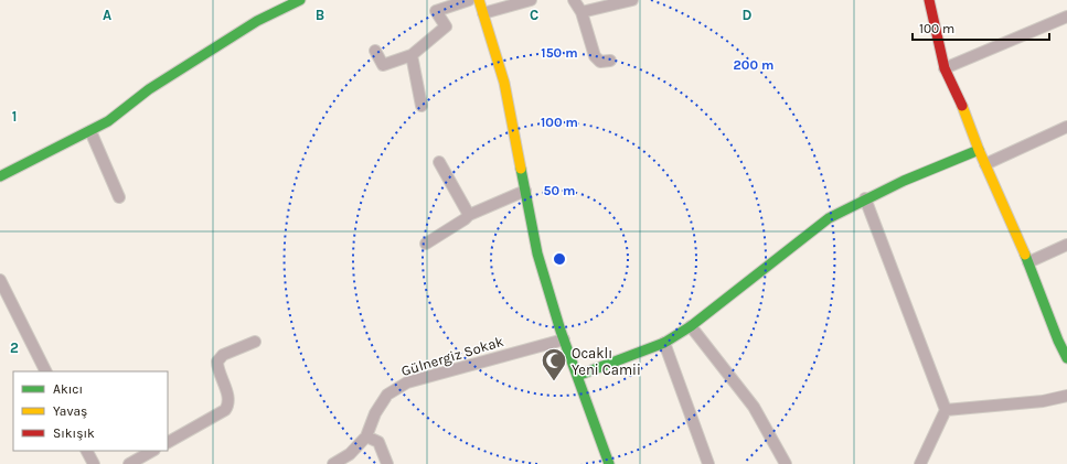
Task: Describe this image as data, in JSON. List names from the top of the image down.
{
  "streets": {
    "street": ["Gülnergiz Sokak"]
  },
  "places": {
    "mosque": ["Ocaklı Yeni Camii"]
  },
  "legend": ["Akıcı", "Yavaş", "Sıkışık"],
  "scale_bar": "100 m",
  "grid": {
    "columns": [
      "A",
      "B",
      "C",
      "D"
    ],
    "rows": ["1", "2"]
  },
  "rings": [
    "150 m",
    "200 m",
    "100 m",
    "50 m"
  ]
}
